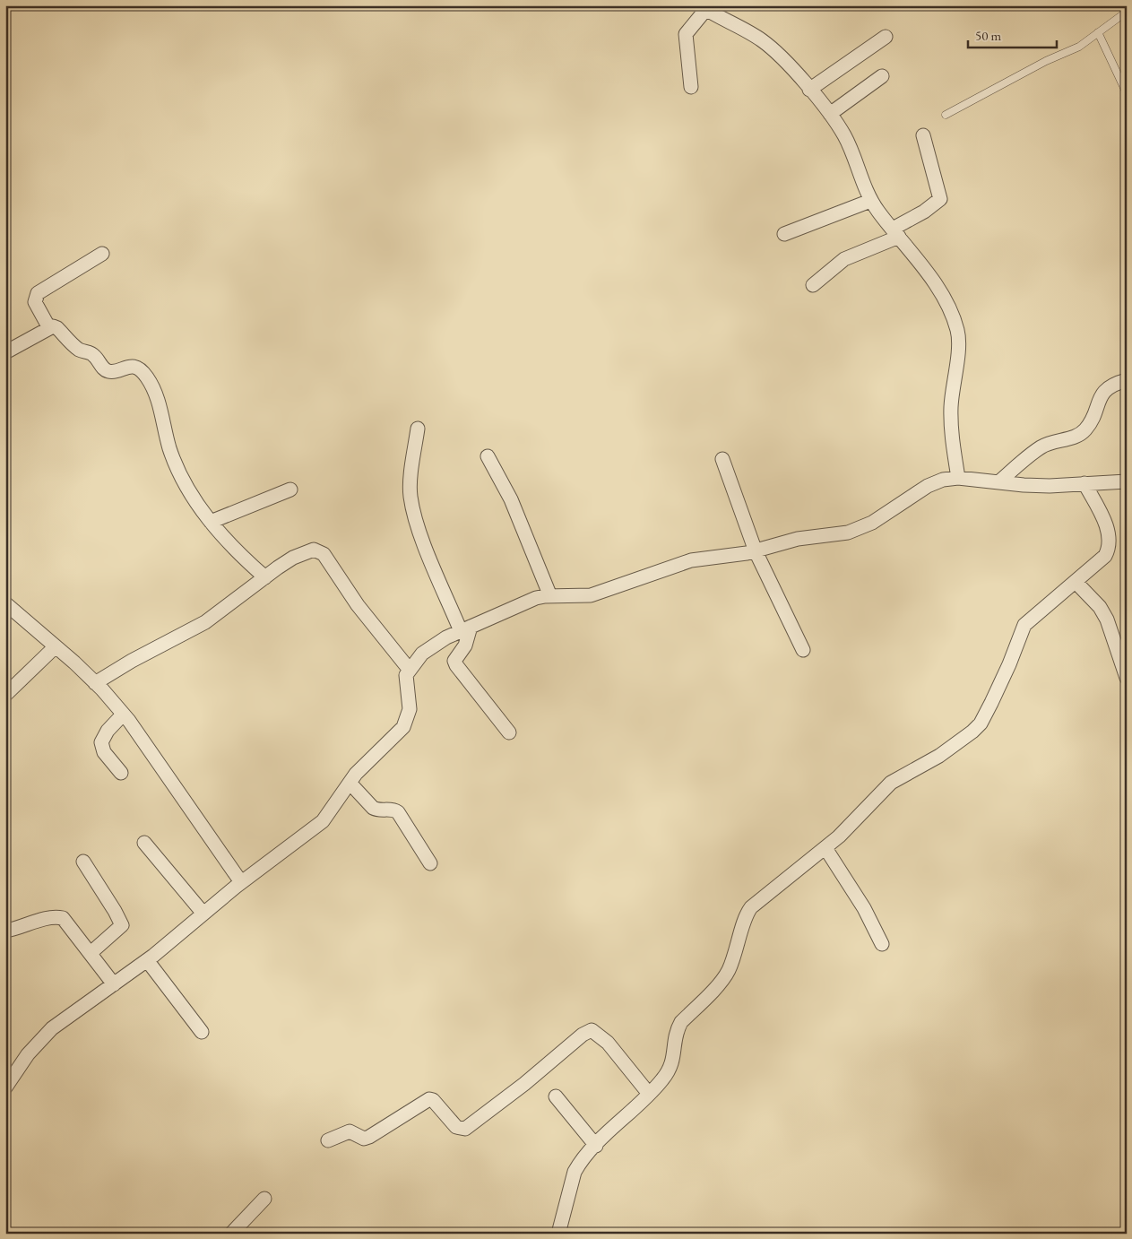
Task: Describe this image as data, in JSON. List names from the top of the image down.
{
  "scale_bar": "50 m"
}
